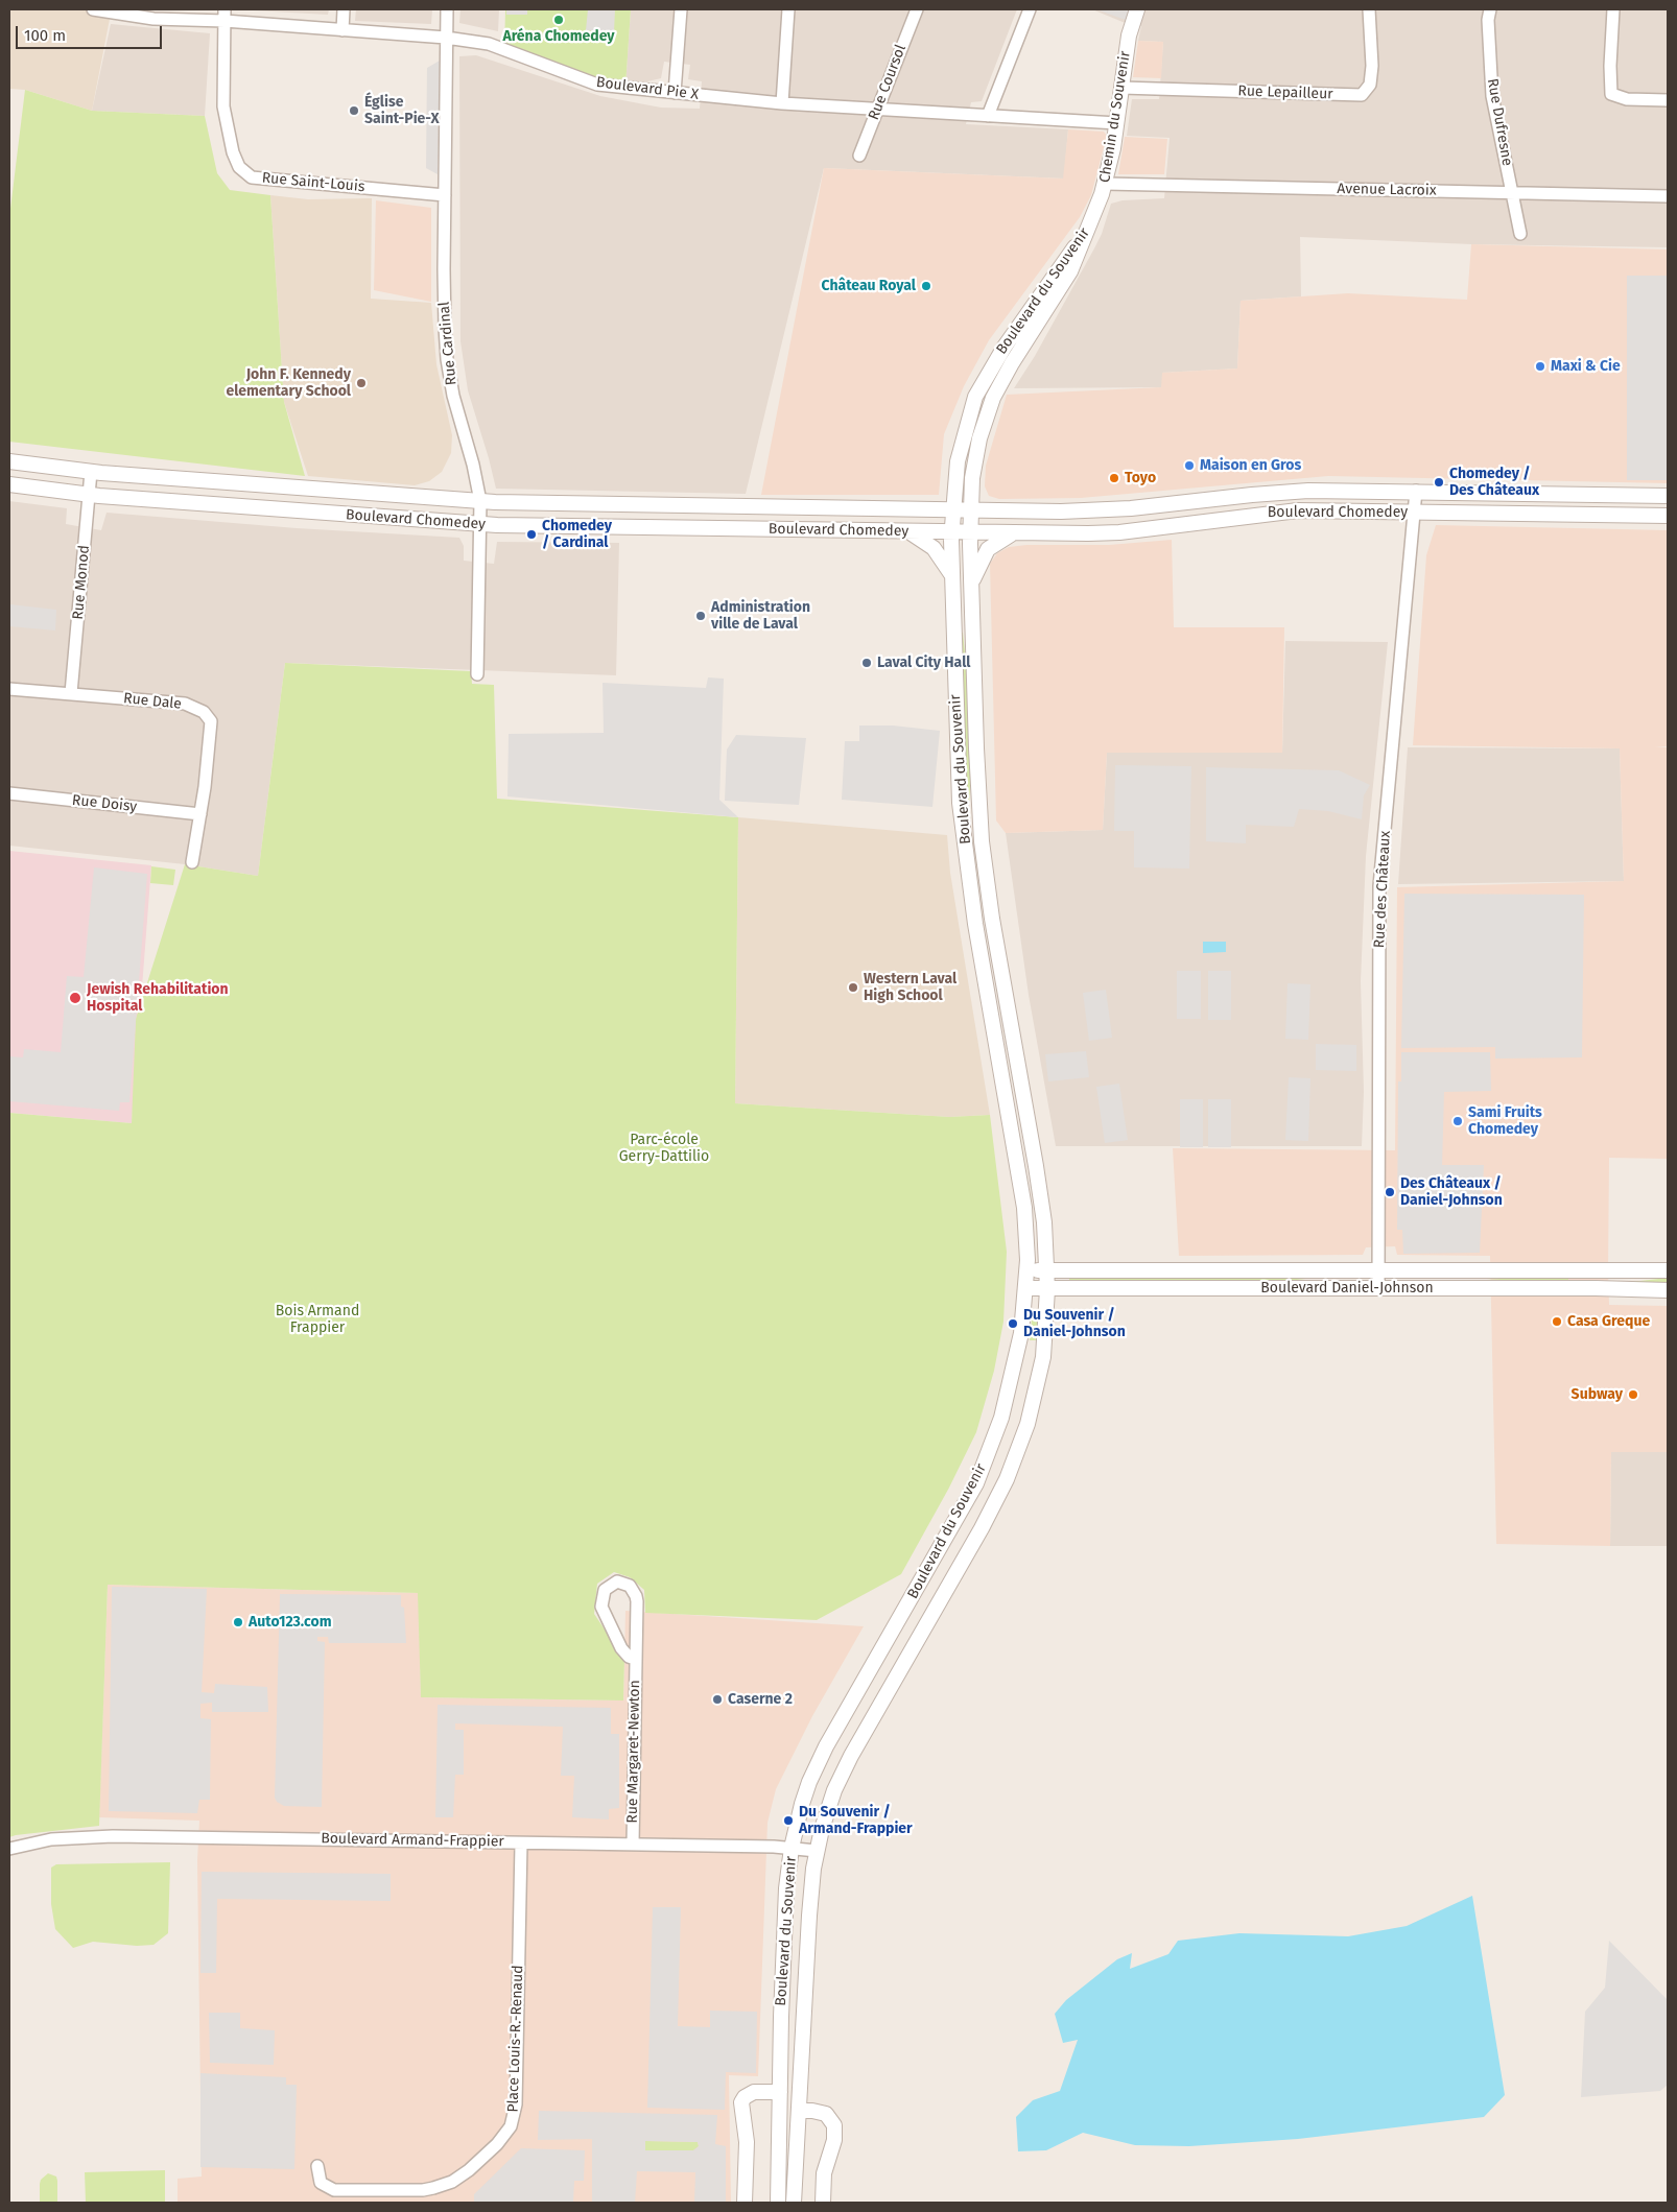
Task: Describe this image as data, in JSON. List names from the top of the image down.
{
  "streets": {
    "street": [
      "Rue Coursol",
      "Boulevard Pie X",
      "Rue Lepailleur",
      "Chemin du Souvenir",
      "Rue Dufresne",
      "Rue Saint-Louis",
      "Avenue Lacroix",
      "Boulevard du Souvenir",
      "Rue Cardinal",
      "Boulevard Chomedey",
      "Rue Monod",
      "Rue Dale",
      "Rue Doisy",
      "Rue des Châteaux",
      "Boulevard Daniel-Johnson",
      "Rue Margaret-Newton",
      "Boulevard Armand-Frappier",
      "Place Louis-R.-Renaud"
    ]
  },
  "crossings": [
    ["Rue Coursol", "Boulevard Pie X"],
    ["Boulevard Pie X", "Chemin du Souvenir"],
    ["Boulevard Pie X", "Rue Saint-Louis"],
    ["Boulevard Pie X", "Rue Cardinal"],
    ["Rue Lepailleur", "Chemin du Souvenir"],
    ["Chemin du Souvenir", "Avenue Lacroix"],
    ["Chemin du Souvenir", "Boulevard du Souvenir"],
    ["Rue Dufresne", "Avenue Lacroix"],
    ["Rue Saint-Louis", "Rue Cardinal"],
    ["Boulevard du Souvenir", "Boulevard Chomedey"],
    ["Boulevard du Souvenir", "Boulevard Daniel-Johnson"],
    ["Boulevard du Souvenir", "Boulevard Armand-Frappier"],
    ["Rue Cardinal", "Boulevard Chomedey"],
    ["Boulevard Chomedey", "Rue Monod"],
    ["Boulevard Chomedey", "Rue des Châteaux"],
    ["Rue Monod", "Rue Dale"],
    ["Rue Dale", "Rue Doisy"],
    ["Rue des Châteaux", "Boulevard Daniel-Johnson"],
    ["Rue Margaret-Newton", "Boulevard Armand-Frappier"],
    ["Boulevard Armand-Frappier", "Place Louis-R.-Renaud"]
  ],
  "parks": ["Parc-école Gerry-Dattilio", "Bois Armand Frappier"],
  "places": [
    "Aréna Chomedey",
    "Église Saint-Pie-X",
    "Château Royal",
    "Maxi & Cie",
    "John F. Kennedy elementary School",
    "Maison en Gros",
    "Toyo",
    "Chomedey / Des Châteaux",
    "Chomedey / Cardinal",
    "Administration ville de Laval",
    "Laval City Hall",
    "Western Laval High School",
    "Jewish Rehabilitation Hospital",
    "Sami Fruits Chomedey",
    "Des Châteaux / Daniel-Johnson",
    "Casa Greque",
    "Du Souvenir / Daniel-Johnson",
    "Subway",
    "Auto123.com",
    "Caserne 2",
    "Du Souvenir / Armand-Frappier"
  ],
  "scale_bar": "100 m"
}
